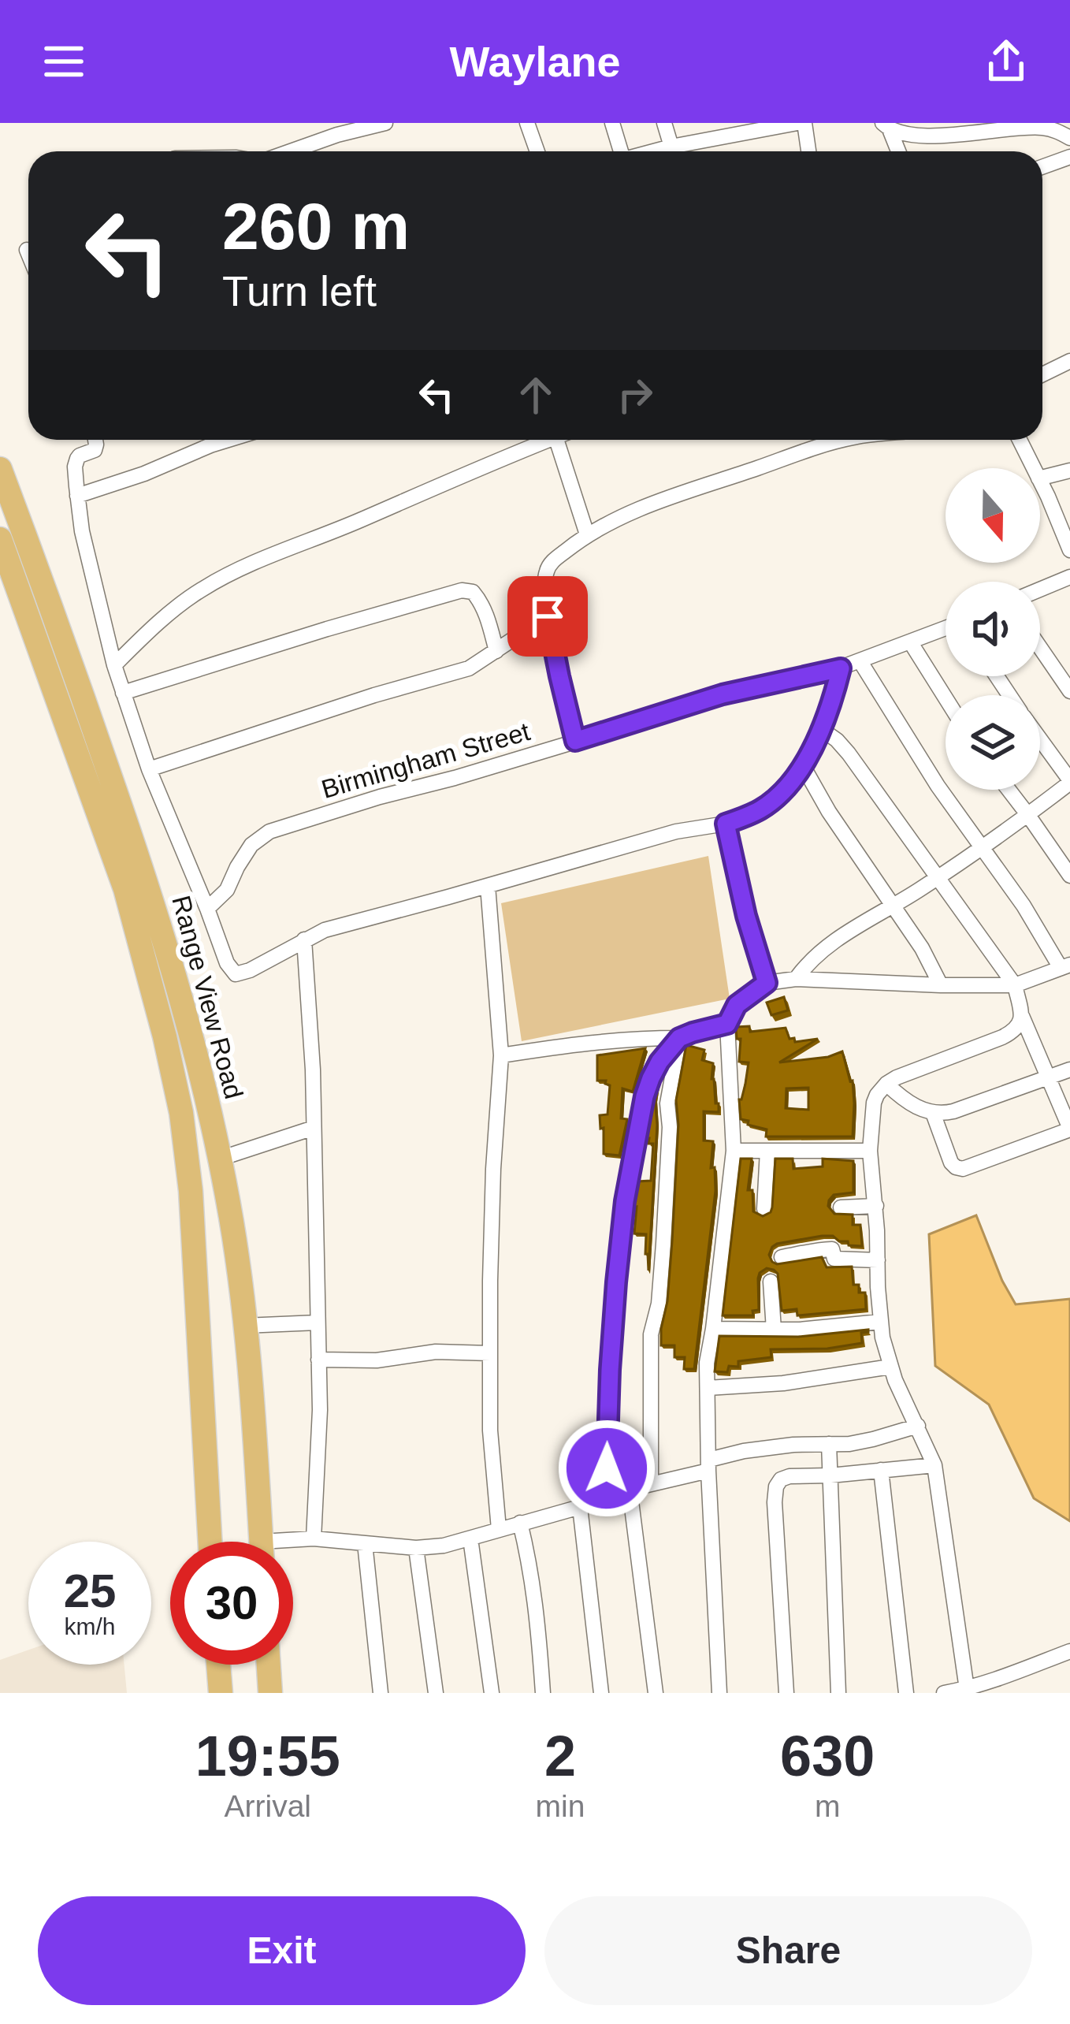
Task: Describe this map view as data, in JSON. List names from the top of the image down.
{
  "streets": {
    "main road": ["Range View Road"],
    "street": ["Birmingham Street"]
  },
  "north": "bottom",
  "page": {
    "header": "Waylane",
    "turn": ["260 m", "Turn left"],
    "speed": "25 km/h",
    "limit": "30",
    "eta": [
      "19:55",
      "Arrival",
      "2",
      "min",
      "630",
      "m"
    ],
    "buttons": ["Exit", "Share"]
  }
}
